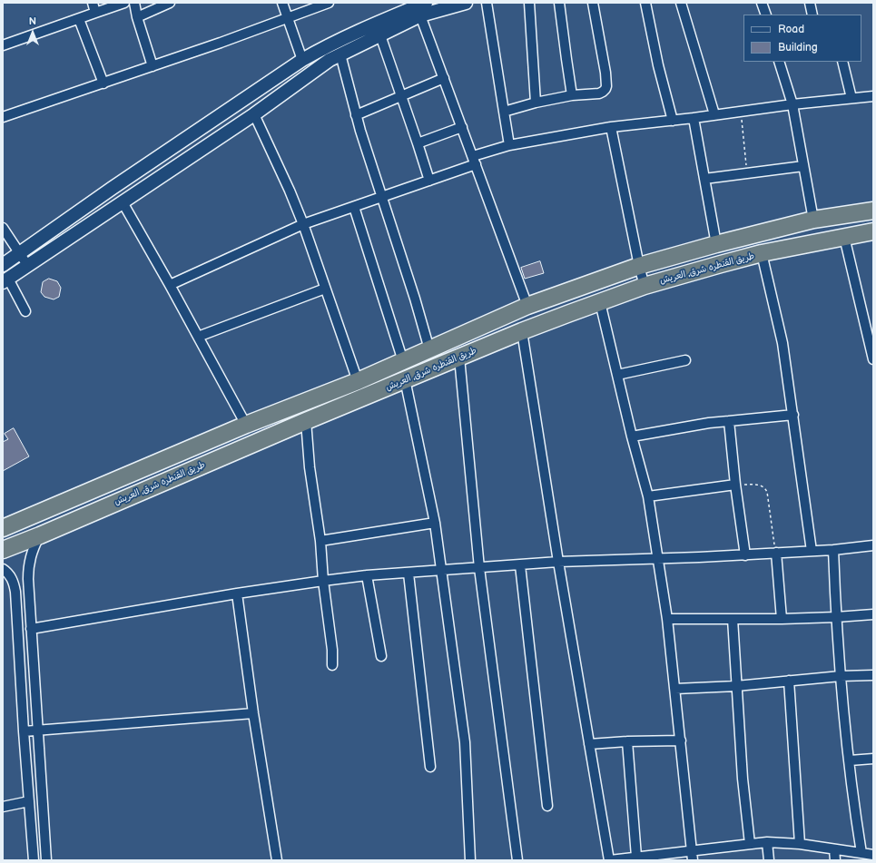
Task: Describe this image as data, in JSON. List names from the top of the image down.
{
  "streets": {
    "highway": ["طريق القنطره شرق, العريش"]
  },
  "legend": ["Road", "Building"],
  "north": "top"
}
